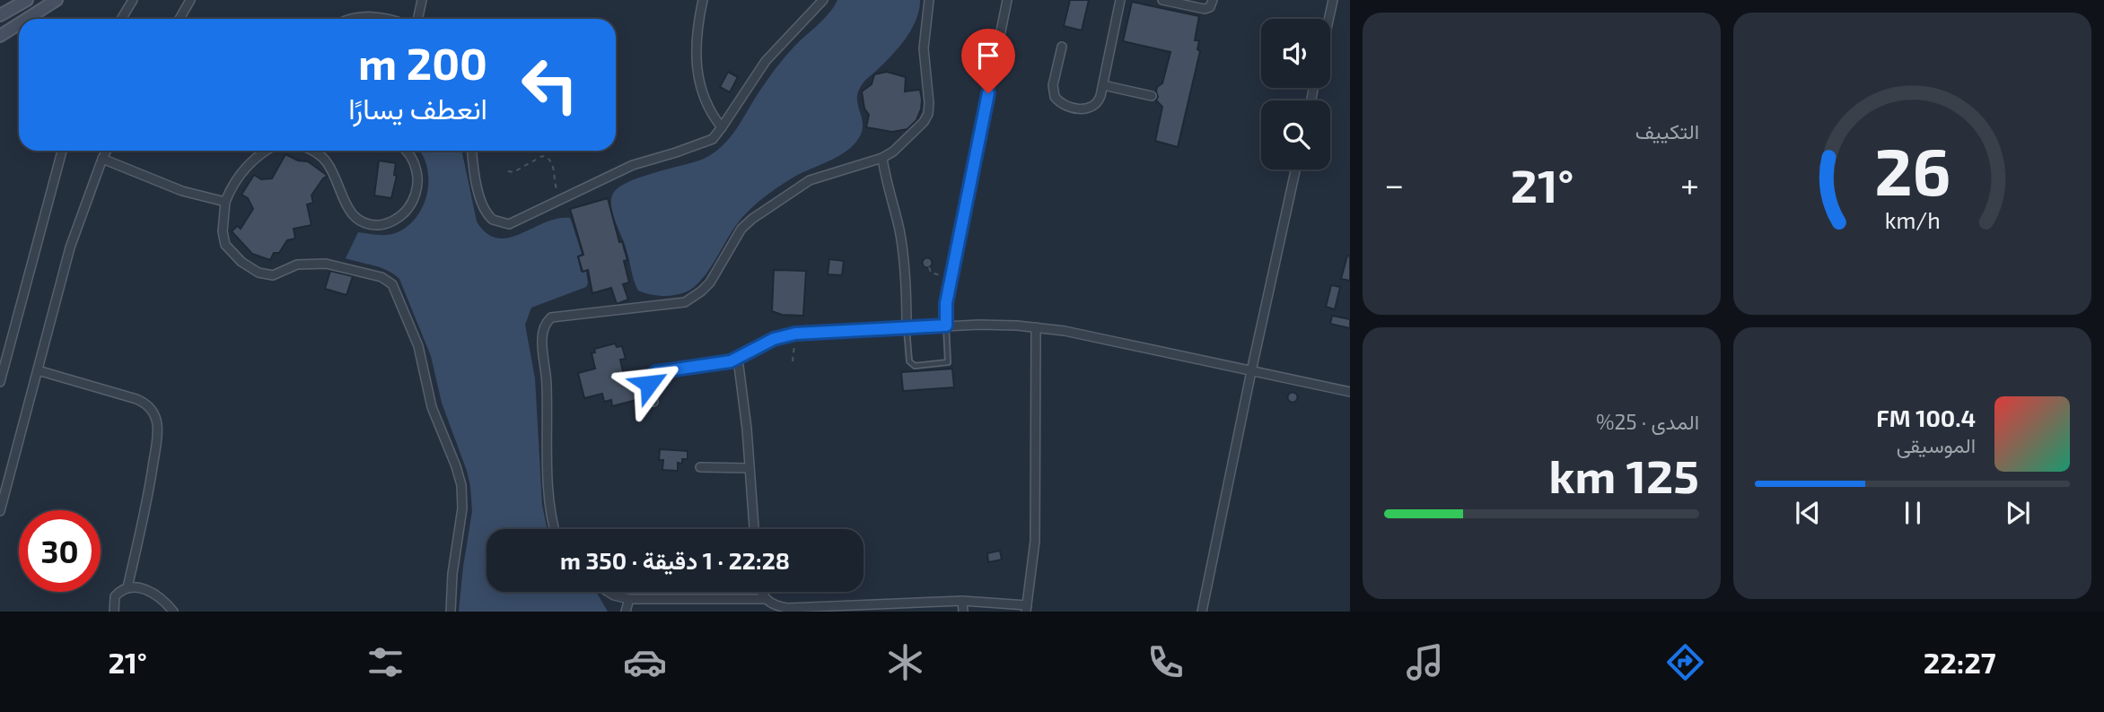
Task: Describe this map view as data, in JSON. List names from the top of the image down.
{
  "page": {
    "tile": [
      "التكييف",
      ["المدى · 25%", "125 km"]
    ],
    "turn": ["200 m", "انعطف يسارًا"],
    "heat": ["−", "21°", "+"],
    "song": ["100.4 FM", "الموسيقى"],
    "limit": "30",
    "trip": "22:28 · 1 دقيقة · 350 m",
    "tabs": ["22:27", "21°"],
    "gauge": ["26", "km/h"]
  }
}
